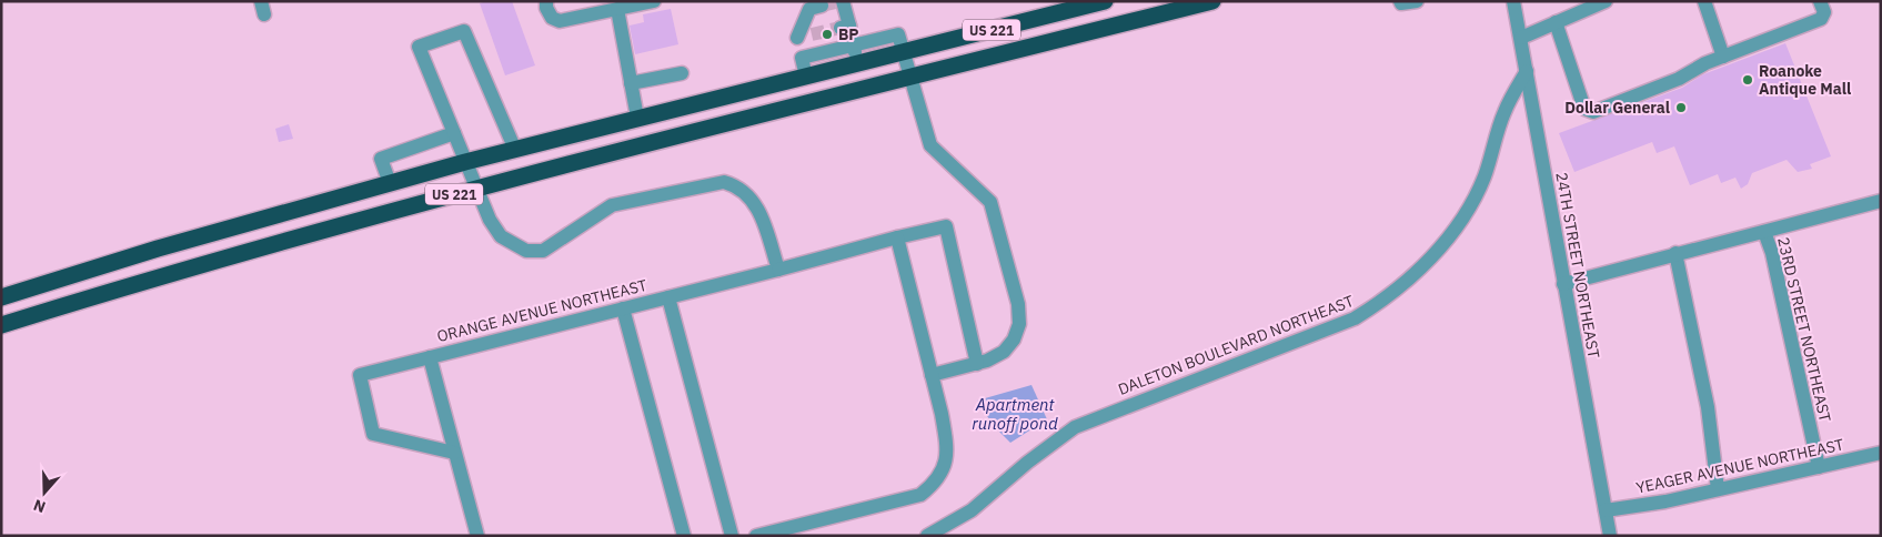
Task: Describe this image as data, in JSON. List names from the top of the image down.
{
  "streets": {
    "highway": ["US 221"],
    "street": [
      "24TH STREET NORTHEAST",
      "ORANGE AVENUE NORTHEAST",
      "23RD STREET NORTHEAST",
      "DALETON BOULEVARD NORTHEAST",
      "YEAGER AVENUE NORTHEAST"
    ]
  },
  "crossings": [
    ["24TH STREET NORTHEAST", "DALETON BOULEVARD NORTHEAST"],
    ["24TH STREET NORTHEAST", "YEAGER AVENUE NORTHEAST"],
    ["23RD STREET NORTHEAST", "YEAGER AVENUE NORTHEAST"]
  ],
  "water": ["Apartment runoff pond"],
  "places": ["BP", "Roanoke Antique Mall", "Dollar General"],
  "north": "bottom"
}
